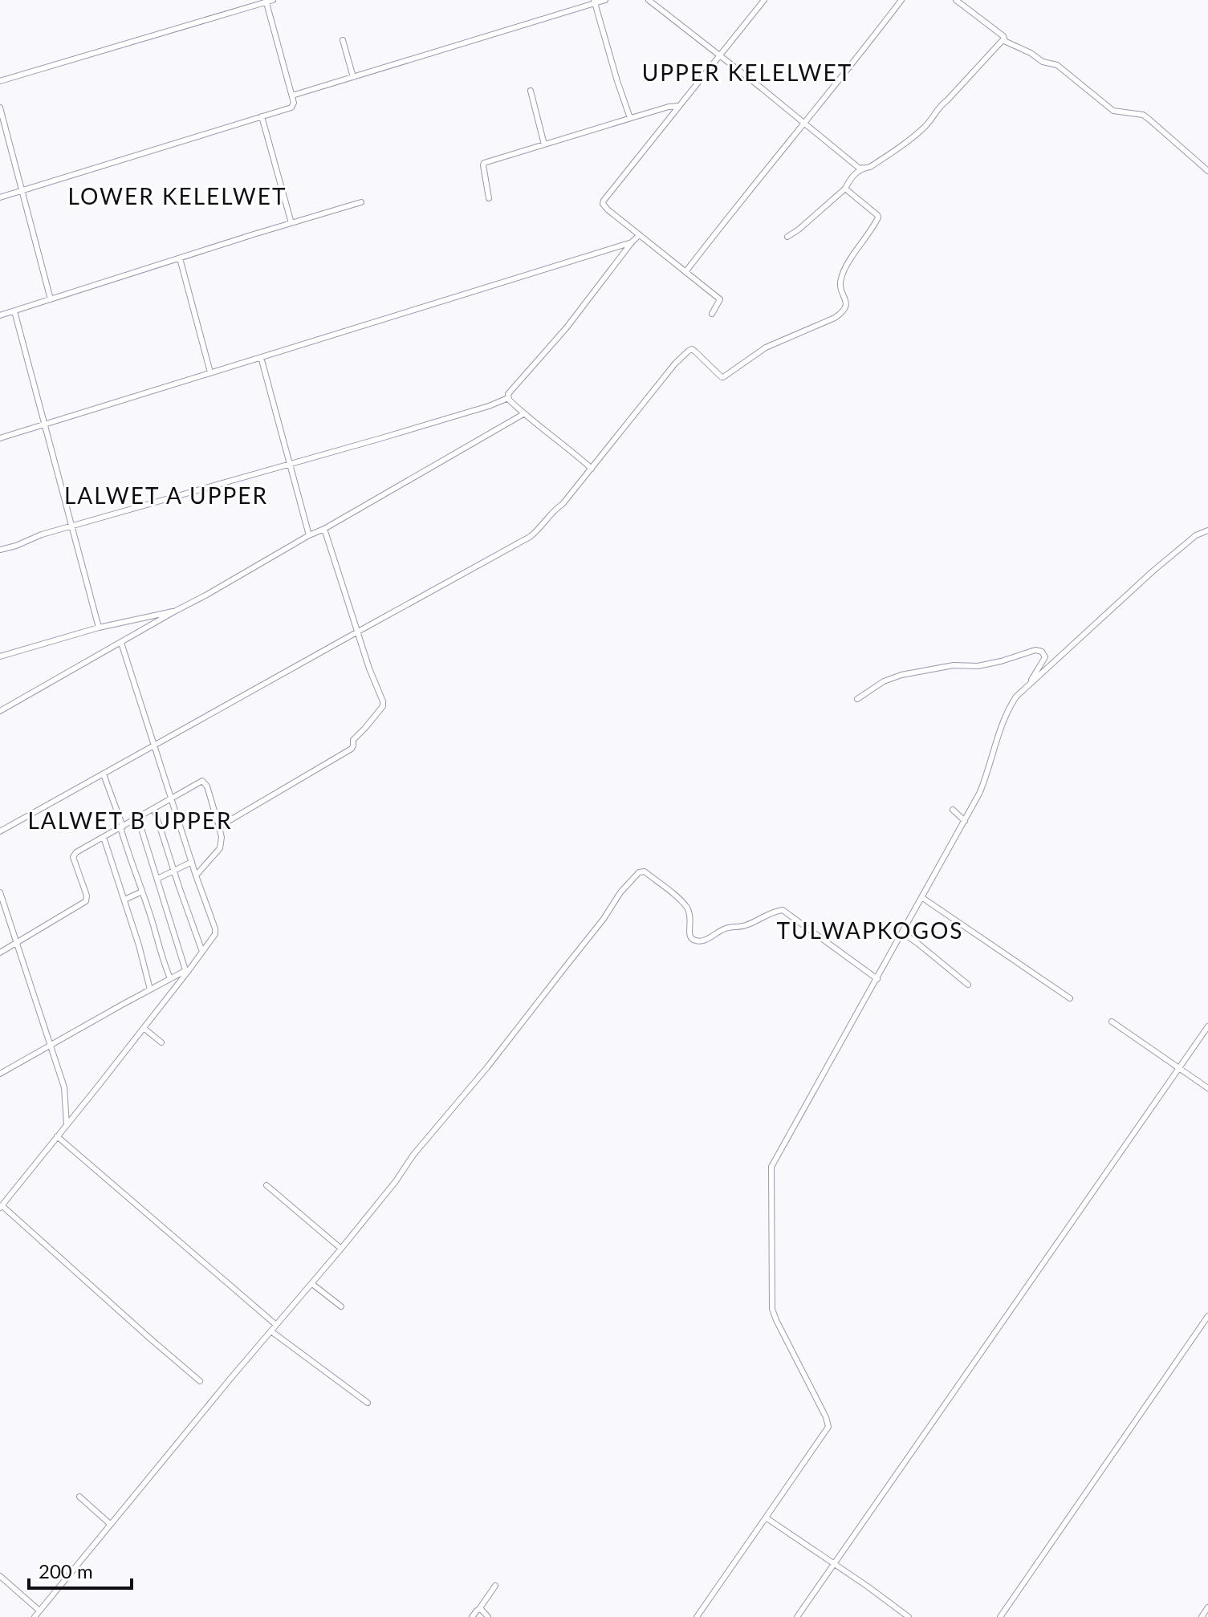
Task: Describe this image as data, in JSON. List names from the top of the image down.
{
  "districts": [
    "UPPER KELELWET",
    "LOWER KELELWET",
    "LALWET A UPPER",
    "LALWET B UPPER",
    "TULWAPKOGOS"
  ],
  "scale_bar": "200 m"
}
